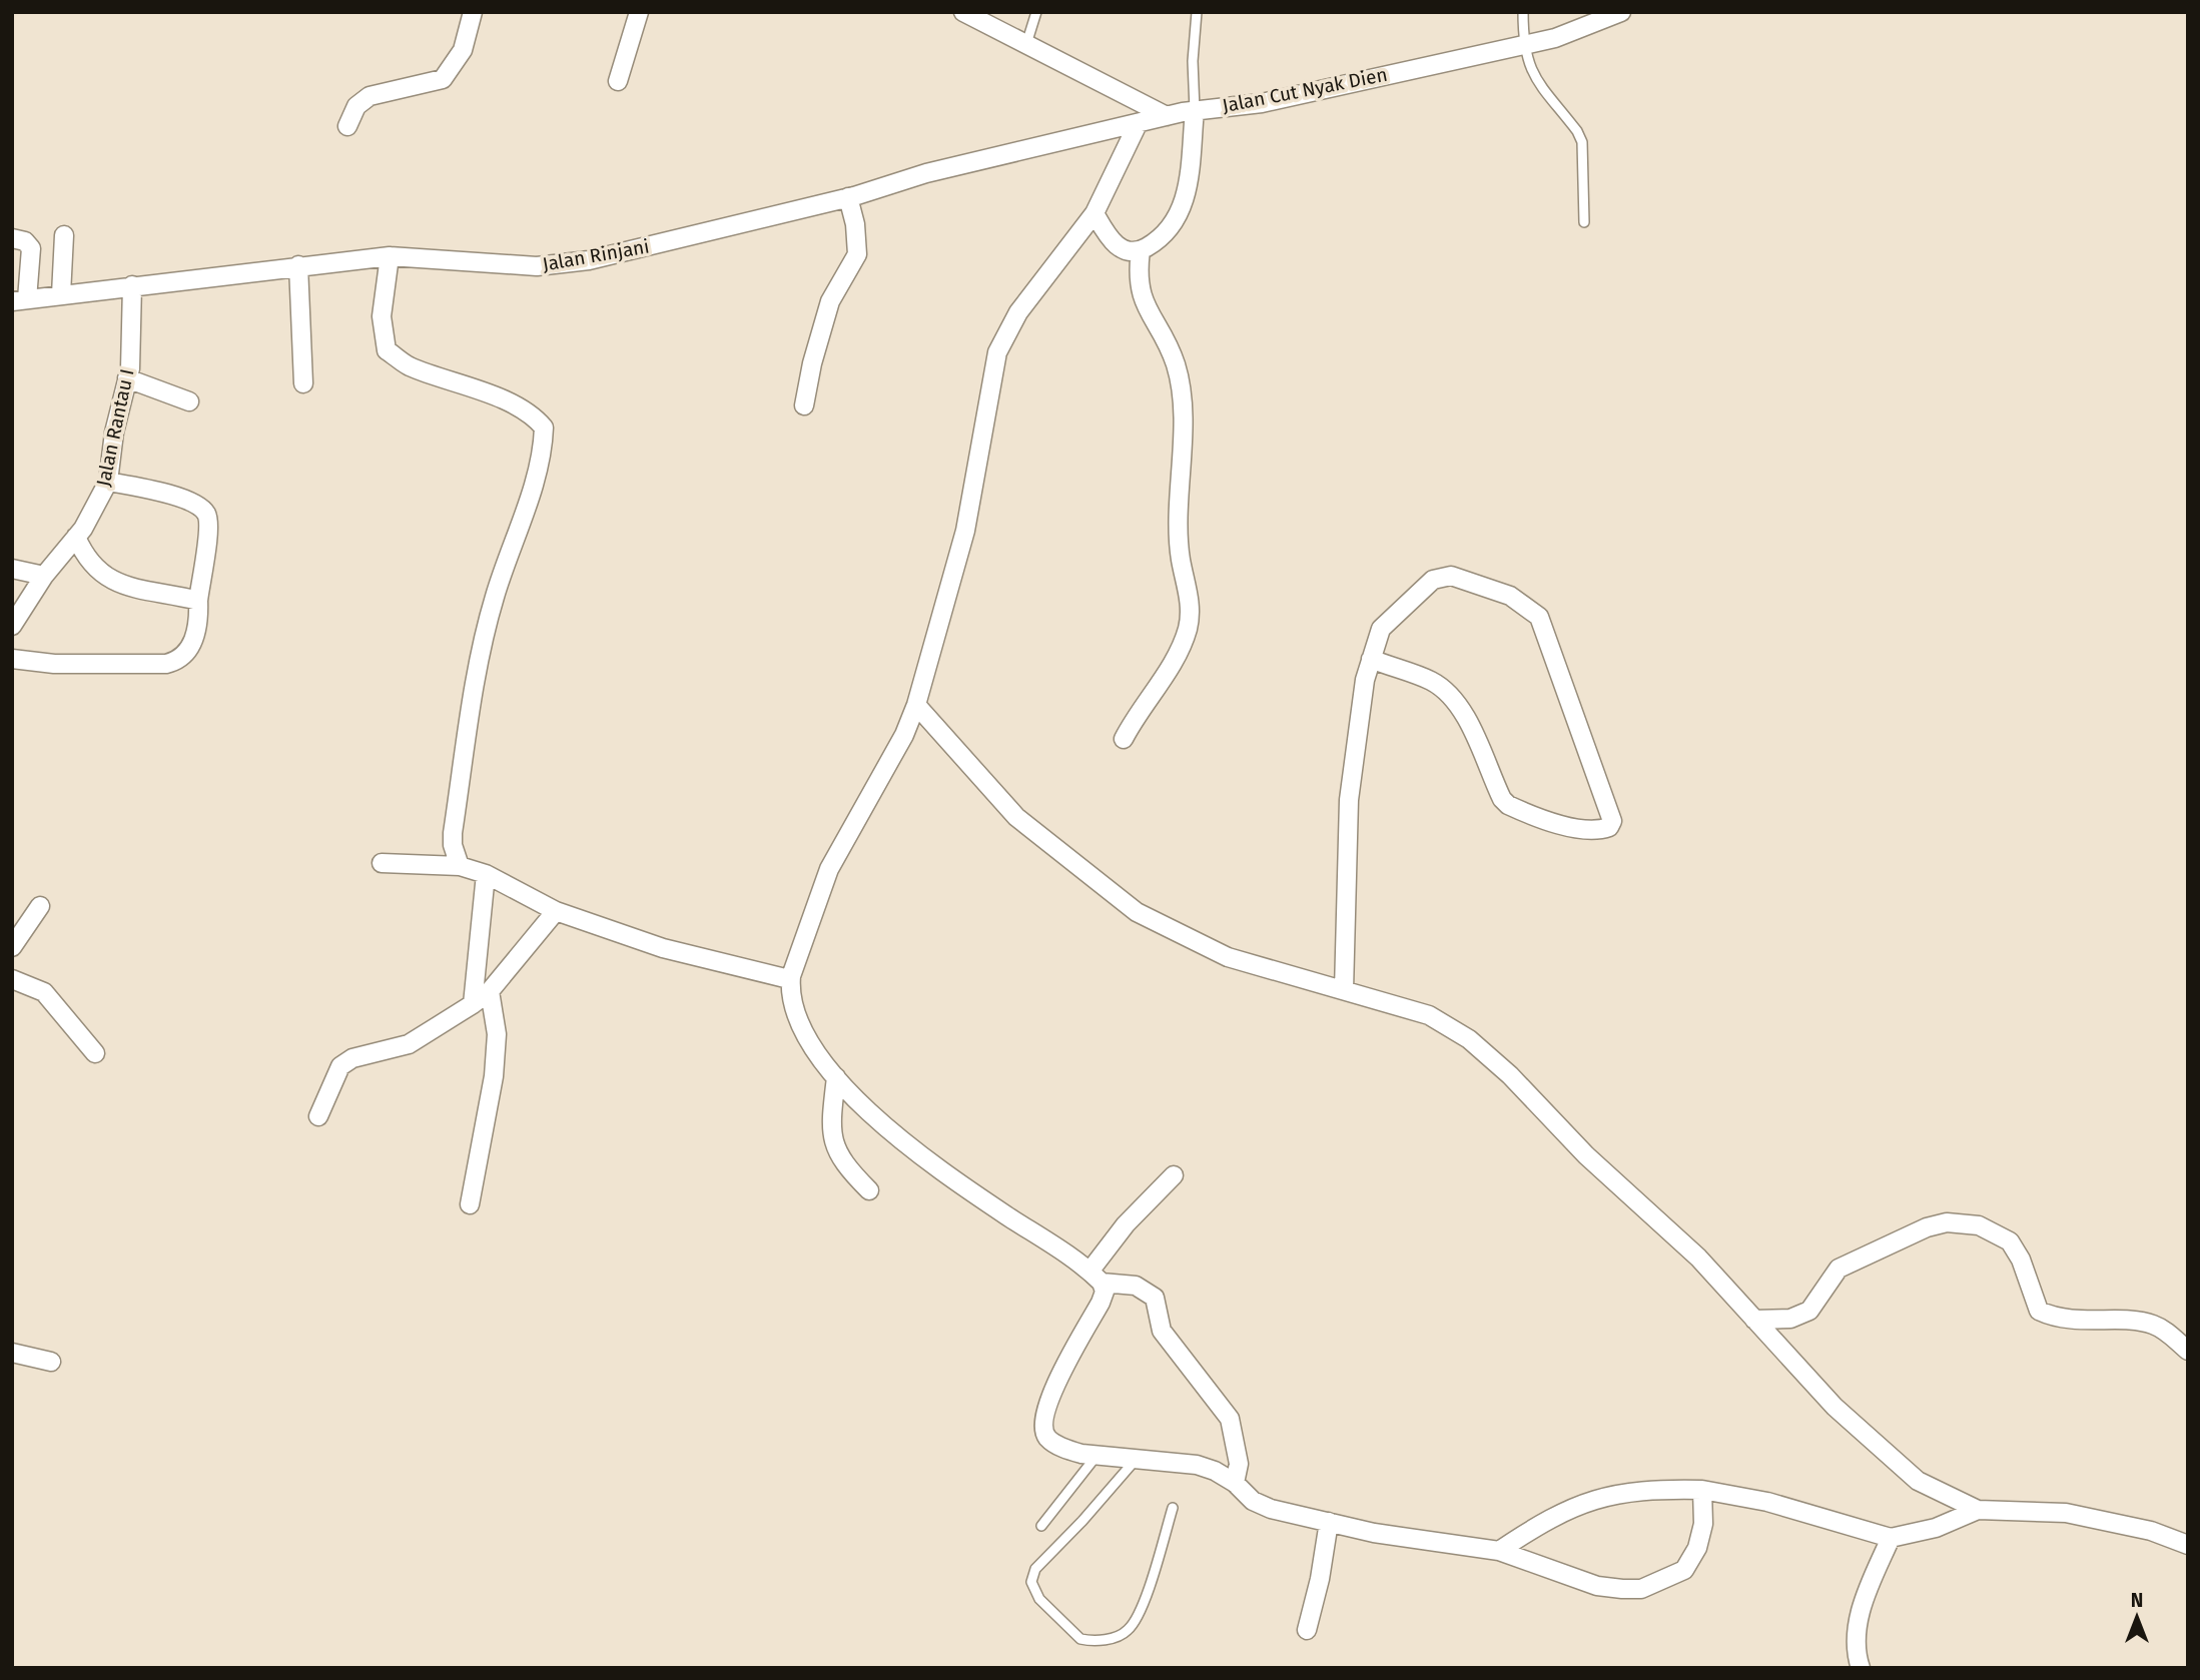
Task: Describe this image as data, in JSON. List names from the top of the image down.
{
  "streets": {
    "street": ["Jalan Cut Nyak Dien", "Jalan Rinjani", "Jalan Rantau I"]
  },
  "crossings": [
    ["Jalan Cut Nyak Dien", "Jalan Rinjani"],
    ["Jalan Rinjani", "Jalan Rantau I"]
  ],
  "north": "top"
}
